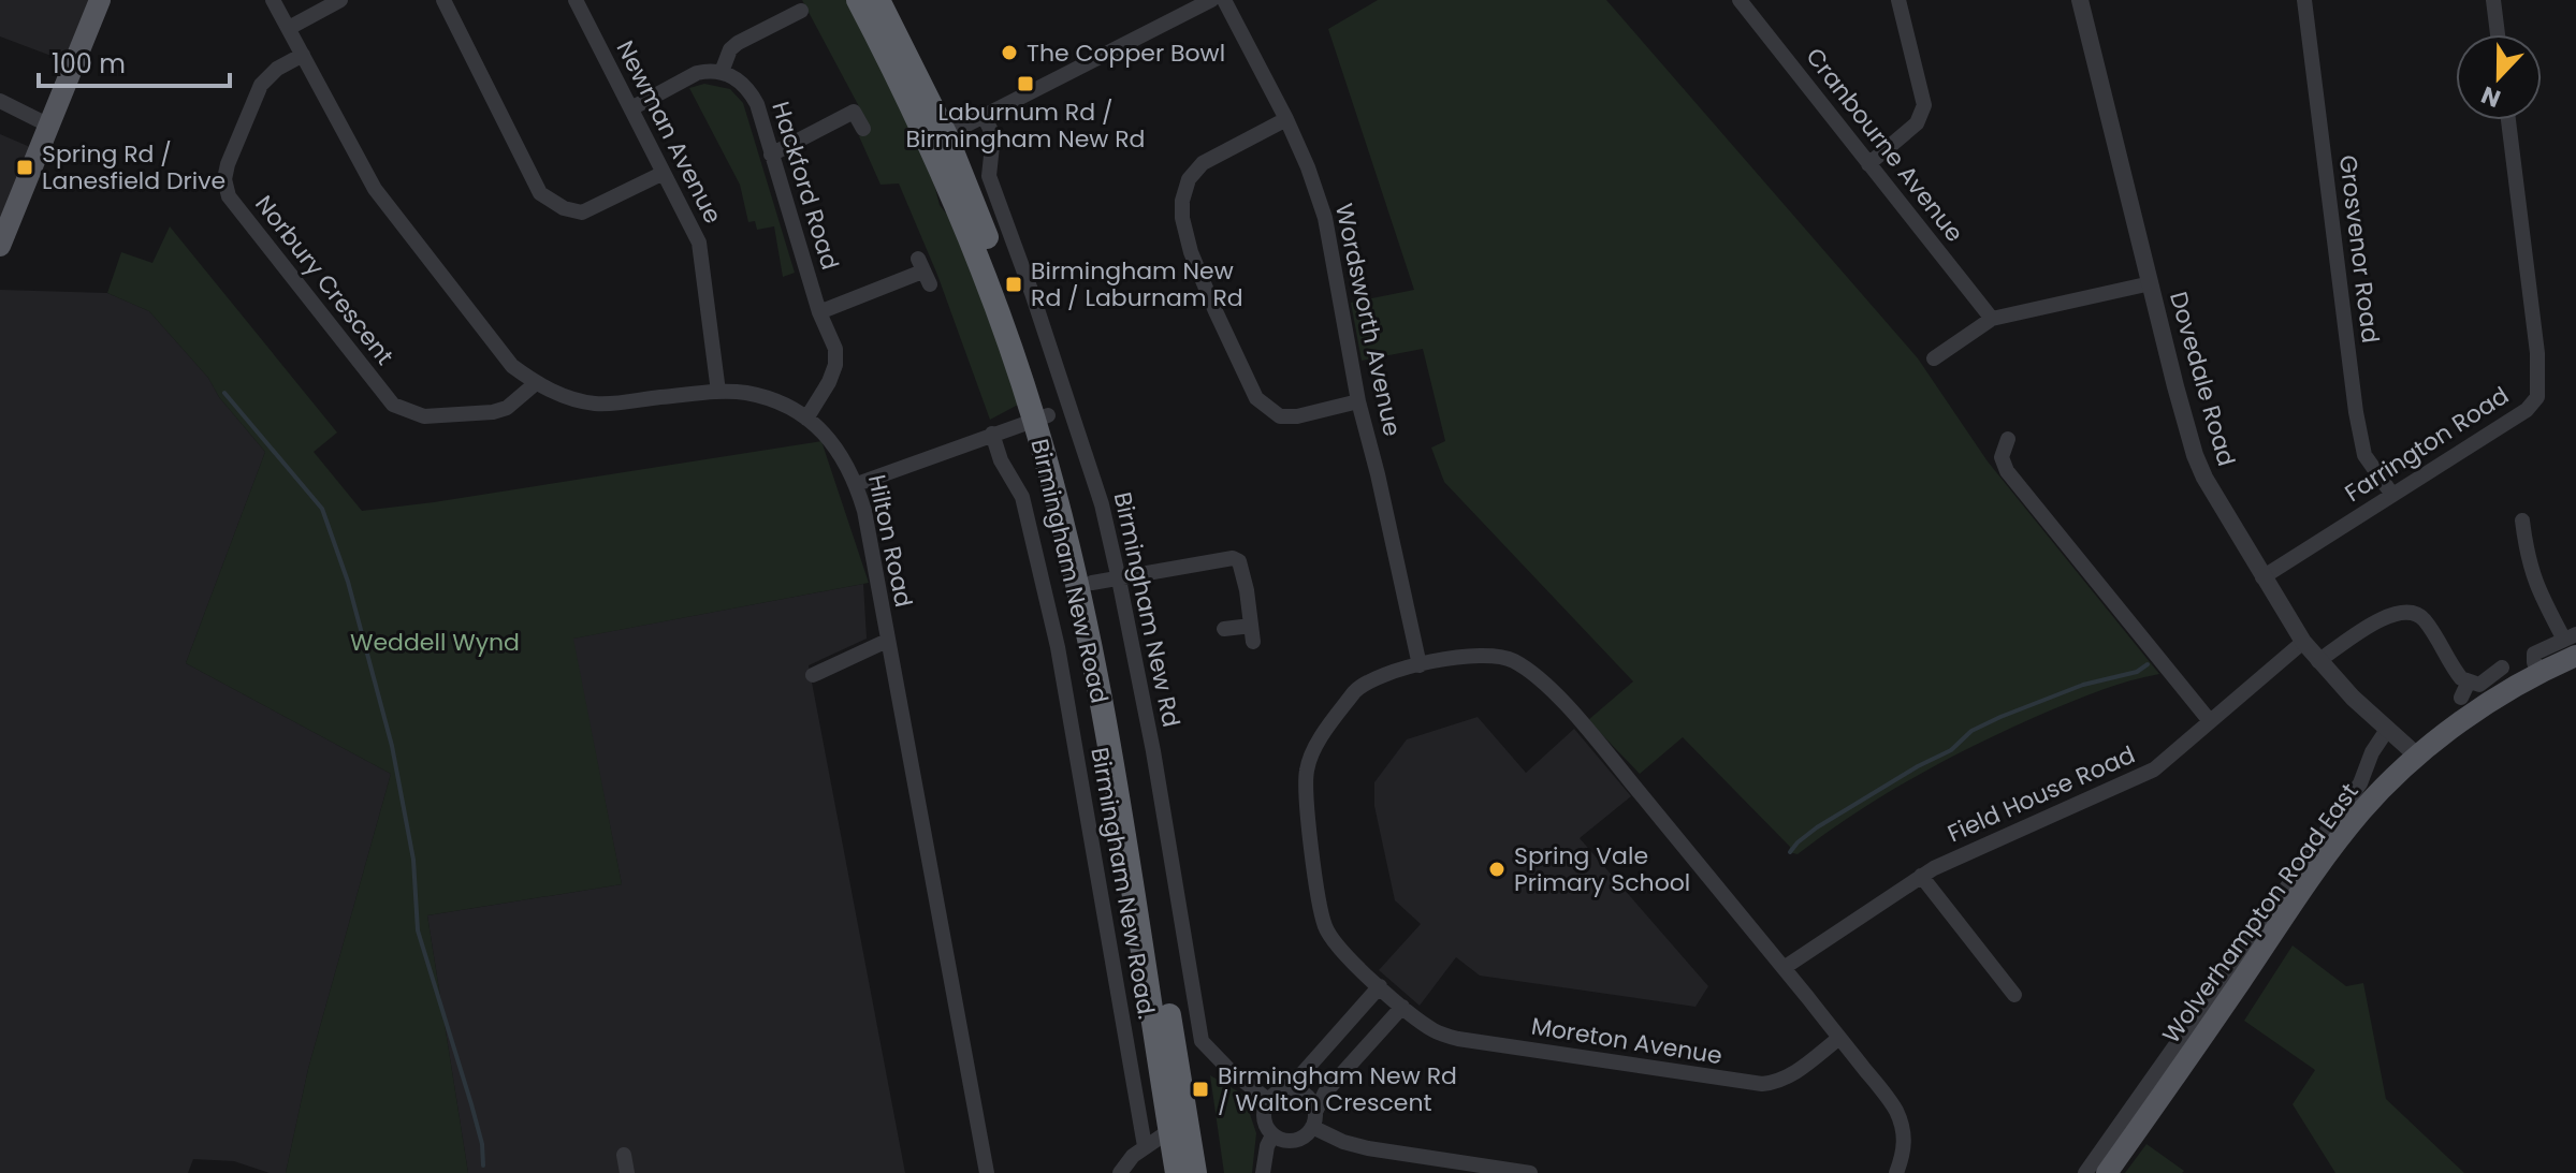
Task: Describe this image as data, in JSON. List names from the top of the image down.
{
  "streets": {
    "highway": ["Birmingham New Road"],
    "main road": ["Wolverhampton Road East"],
    "street": [
      "Newman Avenue",
      "Cranbourne Avenue",
      "Hackford Road",
      "Grosvenor Road",
      "Norbury Crescent",
      "Wordsworth Avenue",
      "Dovedale Road",
      "Farrington Road",
      "Hilton Road",
      "Birmingham New Rd",
      "Field House Road",
      "Birmingham New Road.",
      "Moreton Avenue"
    ]
  },
  "crossings": [
    ["Newman Avenue", "Hilton Road"],
    ["Hackford Road", "Hilton Road"],
    ["Grosvenor Road", "Farrington Road"],
    ["Norbury Crescent", "Hilton Road"],
    ["Wordsworth Avenue", "Moreton Avenue"],
    ["Dovedale Road", "Farrington Road"],
    ["Dovedale Road", "Field House Road"],
    ["Dovedale Road", "Wolverhampton Road East"],
    ["Field House Road", "Moreton Avenue"]
  ],
  "parks": ["Weddell Wynd"],
  "places": {
    "other": ["The Copper Bowl", "Spring Vale Primary School"],
    "transit": [
      "Laburnum Rd / Birmingham New Rd",
      "Spring Rd / Lanesfield Drive",
      "Birmingham New Rd / Laburnam Rd",
      "Birmingham New Rd / Walton Crescent"
    ]
  },
  "scale_bar": "100 m",
  "north": "bottom"
}
